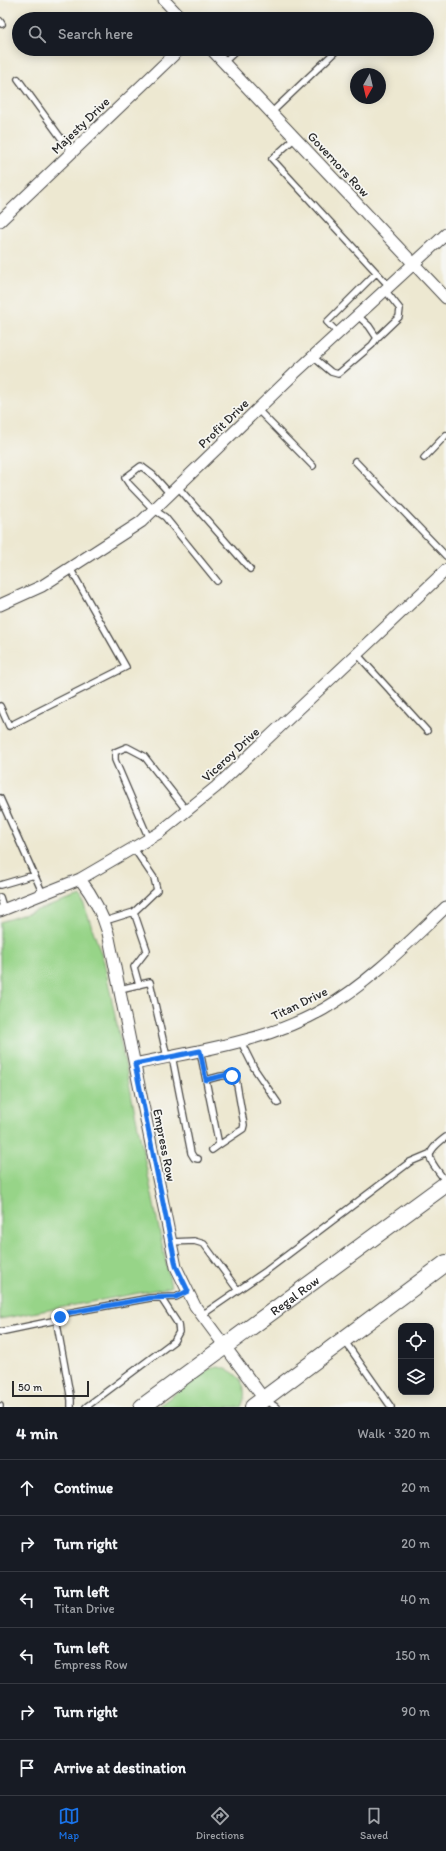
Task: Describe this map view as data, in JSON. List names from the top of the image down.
{
  "streets": {
    "main road": ["Regal Row"],
    "street": [
      "Majesty Drive",
      "Governors Row",
      "Profit Drive",
      "Viceroy Drive",
      "Titan Drive",
      "Empress Row"
    ]
  },
  "crossings": [
    ["Governors Row", "Profit Drive"],
    ["Viceroy Drive", "Empress Row"],
    ["Titan Drive", "Empress Row"],
    ["Empress Row", "Regal Row"]
  ],
  "scale_bar": "50 m",
  "north": "bottom",
  "page": {
    "search": "Search here",
    "scale": "50 m",
    "heading": ["4 min", "Walk · 320 m"],
    "list": [
      ["Continue", "20 m"],
      ["Turn right", "20 m"],
      ["Turn left", "Titan Drive", "40 m"],
      ["Turn left", "Empress Row", "150 m"],
      ["Turn right", "90 m"],
      "Arrive at destination"
    ],
    "nav": ["Map", "Directions", "Saved"]
  }
}
